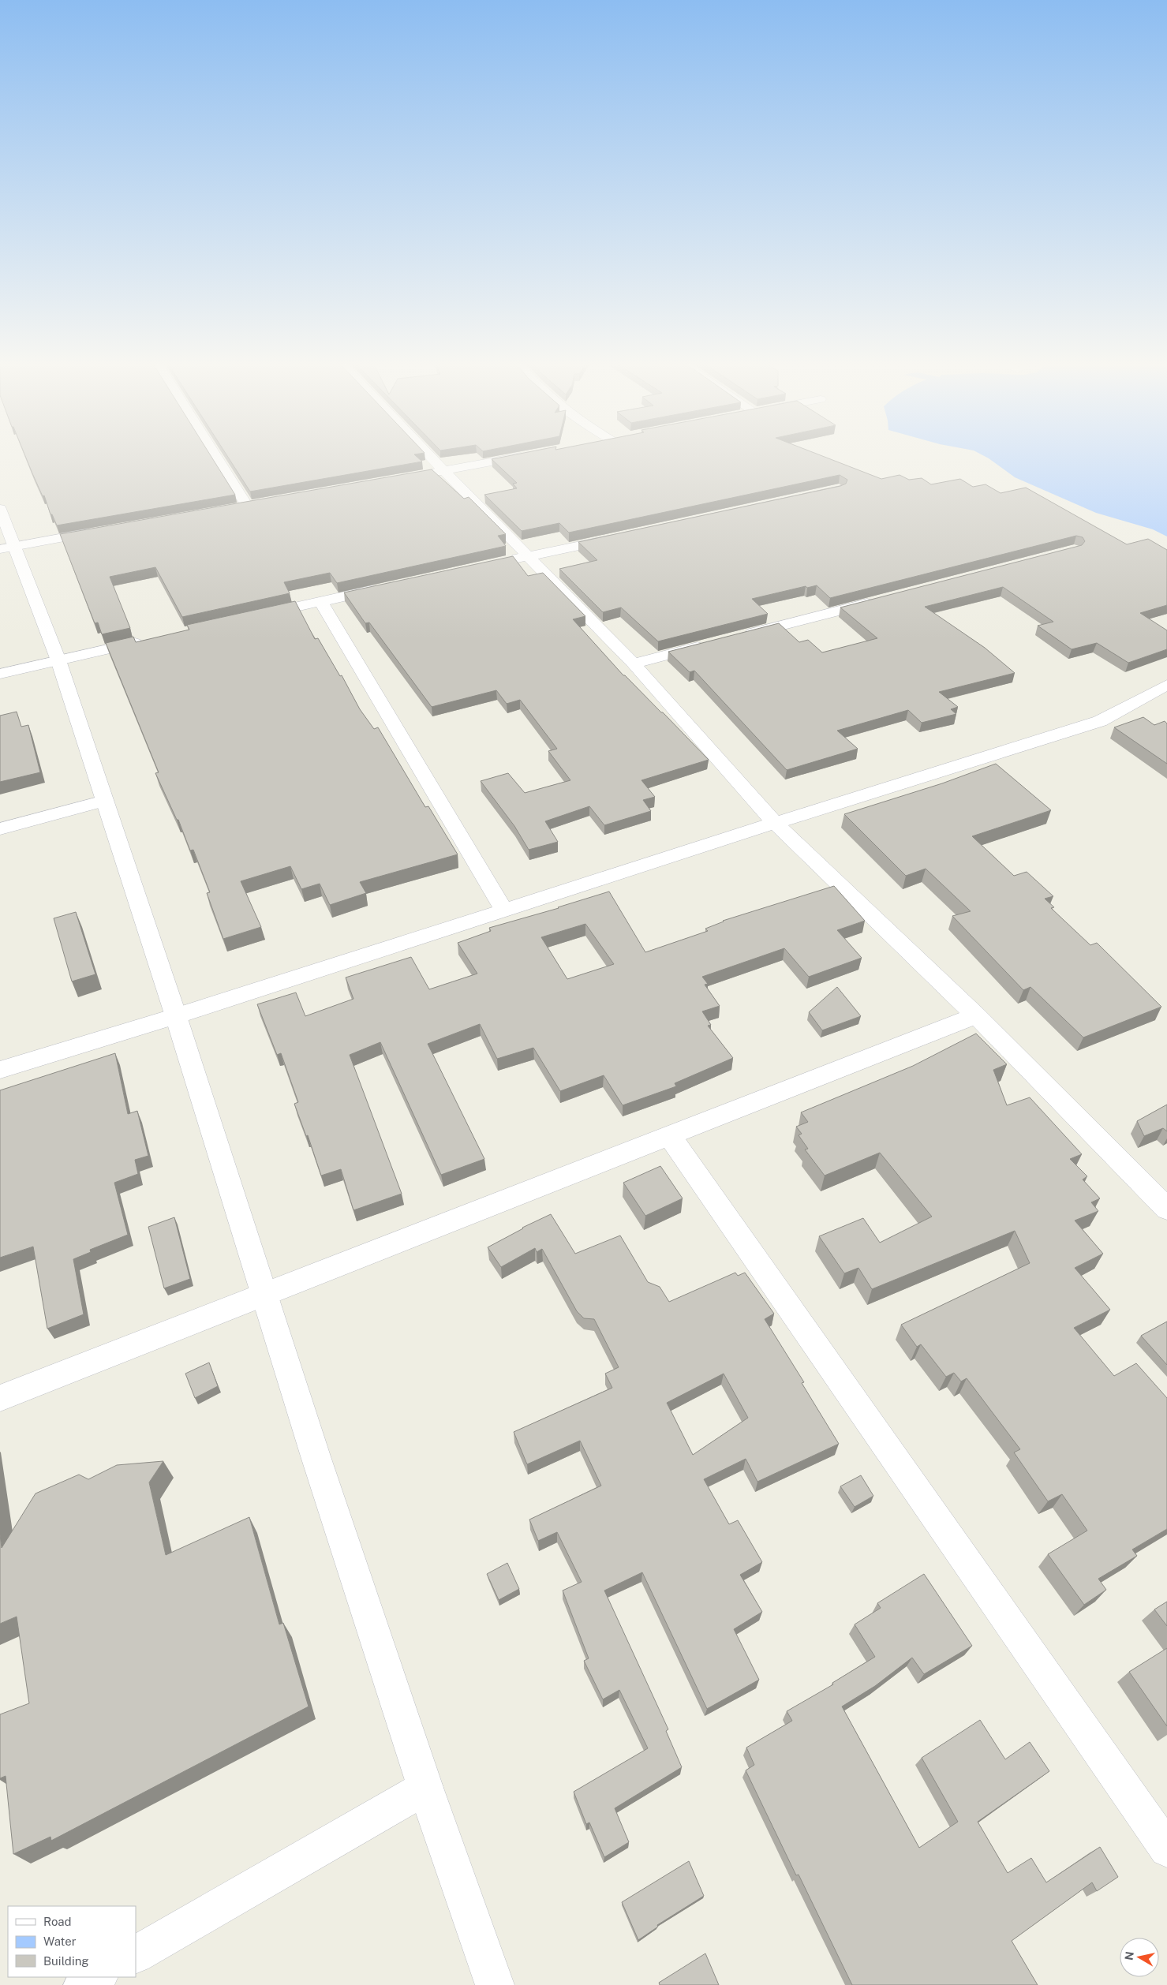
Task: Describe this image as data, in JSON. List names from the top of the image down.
{
  "legend": ["Road", "Water", "Building"],
  "north": "left"
}
